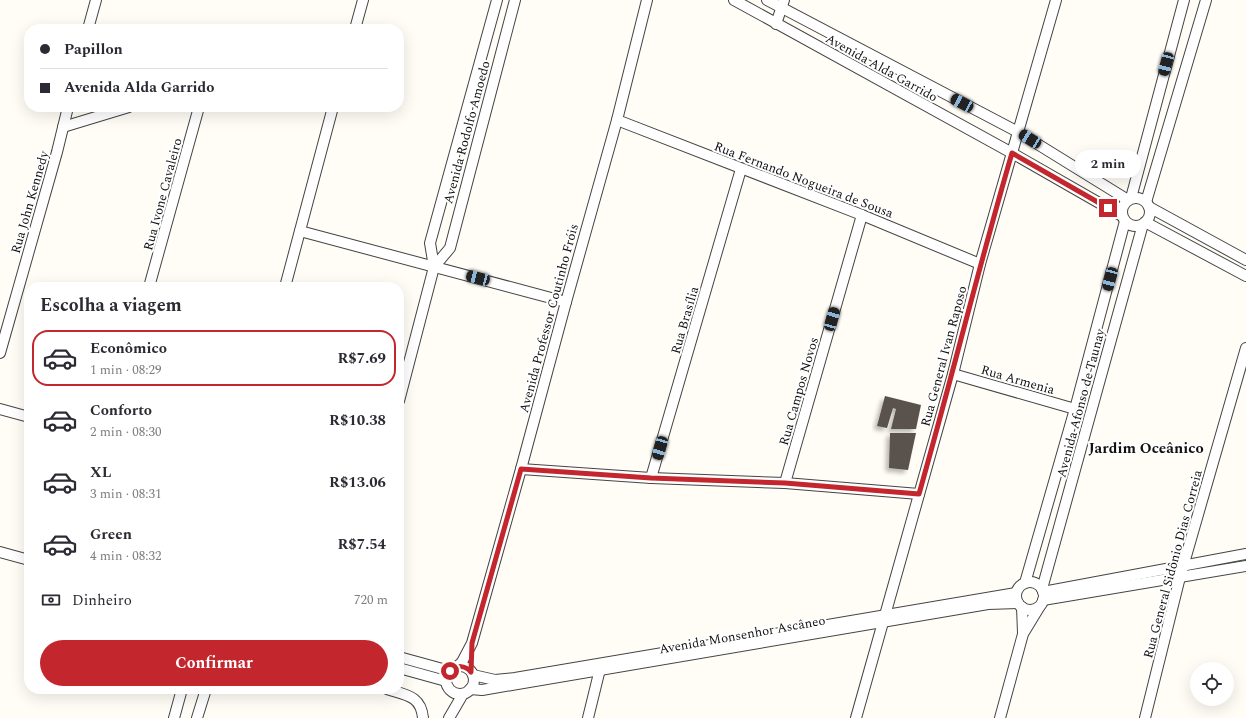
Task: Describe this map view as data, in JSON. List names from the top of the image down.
{
  "streets": {
    "street": [
      "Avenida Alda Garrido",
      "Avenida Rodolfo Amoedo",
      "Rua Fernando Nogueira de Sousa",
      "Rua Ivone Cavaleiro",
      "Rua John Kennedy",
      "Avenida Professor Coutinho Fróis",
      "Rua Brasília",
      "Rua General Ivan Raposo",
      "Rua Armenia",
      "Rua Campos Novos",
      "Avenida Afonso de Taunay",
      "Rua General Sidônio Dias Correia",
      "Avenida Monsenhor Ascâneo"
    ]
  },
  "crossings": [
    ["Avenida Alda Garrido", "Rua General Ivan Raposo"],
    ["Avenida Alda Garrido", "Avenida Afonso de Taunay"],
    ["Rua Fernando Nogueira de Sousa", "Avenida Professor Coutinho Fróis"],
    ["Rua Fernando Nogueira de Sousa", "Rua Brasília"],
    ["Rua Fernando Nogueira de Sousa", "Rua General Ivan Raposo"],
    ["Rua Fernando Nogueira de Sousa", "Rua Campos Novos"],
    ["Avenida Professor Coutinho Fróis", "Avenida Monsenhor Ascâneo"],
    ["Rua General Ivan Raposo", "Rua Armenia"],
    ["Rua General Ivan Raposo", "Avenida Monsenhor Ascâneo"],
    ["Rua Armenia", "Avenida Afonso de Taunay"],
    ["Avenida Afonso de Taunay", "Avenida Monsenhor Ascâneo"]
  ],
  "districts": ["Jardim Oceânico"],
  "page": {
    "banner": ["Papillon", "Avenida Alda Garrido"],
    "bubble": "2 min",
    "heading": "Escolha a viagem",
    "list": [
      {
        "name": "Econômico",
        "note": "1 min · 08:29",
        "value": "R$7.69"
      },
      {
        "name": "Conforto",
        "note": "2 min · 08:30",
        "value": "R$10.38"
      },
      {
        "name": "XL",
        "note": "3 min · 08:31",
        "value": "R$13.06"
      },
      {
        "name": "Green",
        "note": "4 min · 08:32",
        "value": "R$7.54"
      }
    ],
    "pay": ["Dinheiro", "720 m"],
    "buttons": "Confirmar"
  }
}
